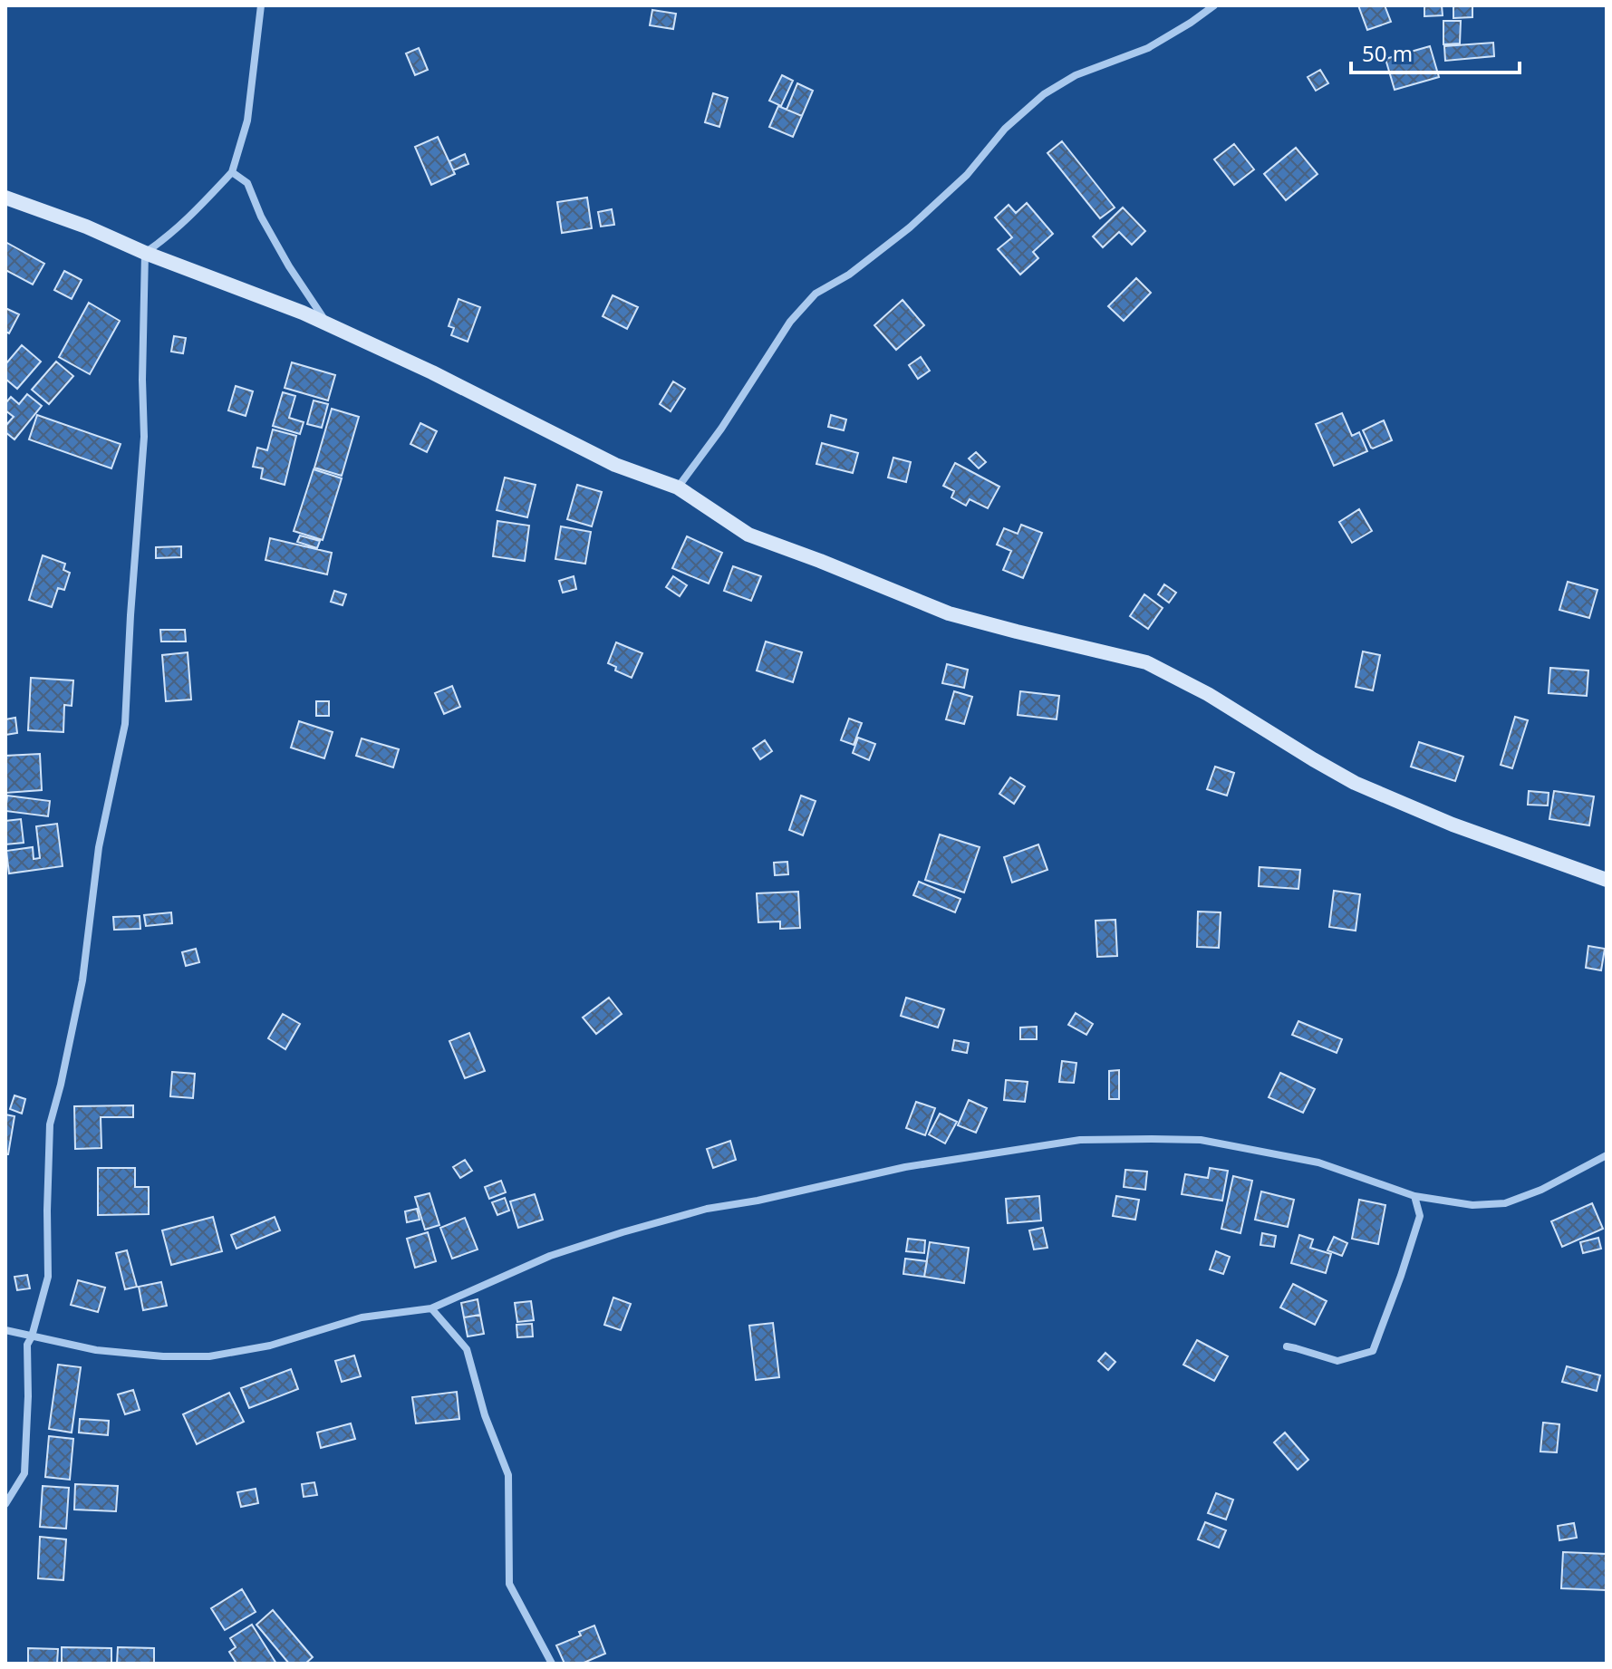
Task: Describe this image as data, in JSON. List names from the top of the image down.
{
  "scale_bar": "50 m"
}
